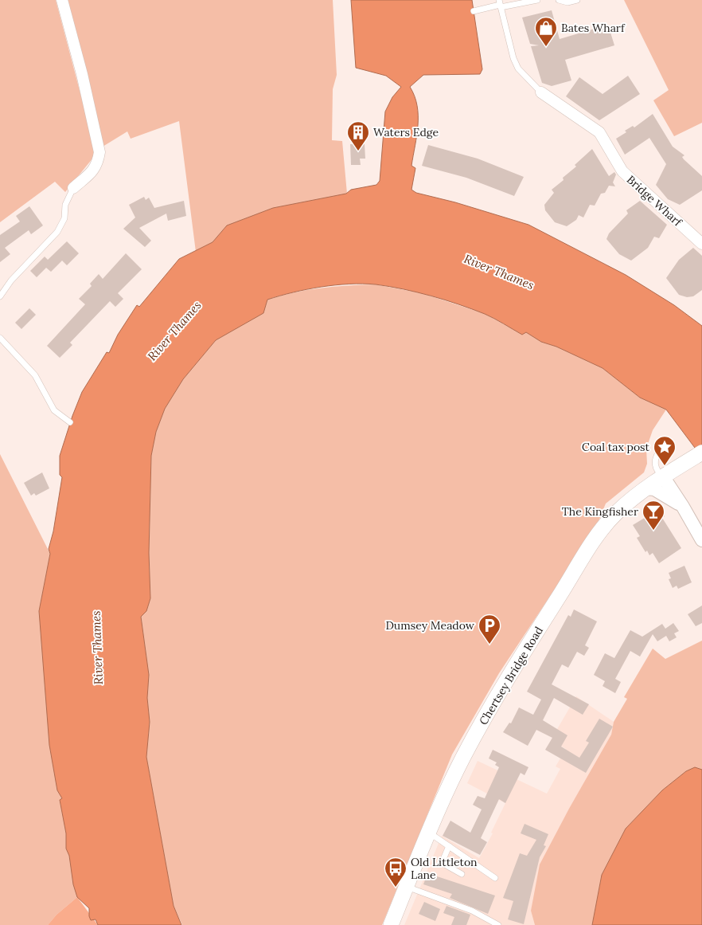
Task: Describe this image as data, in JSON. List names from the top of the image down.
{
  "streets": {
    "main road": ["Chertsey Bridge Road"],
    "street": ["Bridge Wharf"]
  },
  "water": ["River Thames"],
  "places": {
    "shop": ["Bates Wharf"],
    "building": ["Waters Edge"],
    "place": ["Coal tax post"],
    "bar": ["The Kingfisher"],
    "parking": ["Dumsey Meadow"],
    "bus stop": ["Old Littleton Lane"]
  }
}
